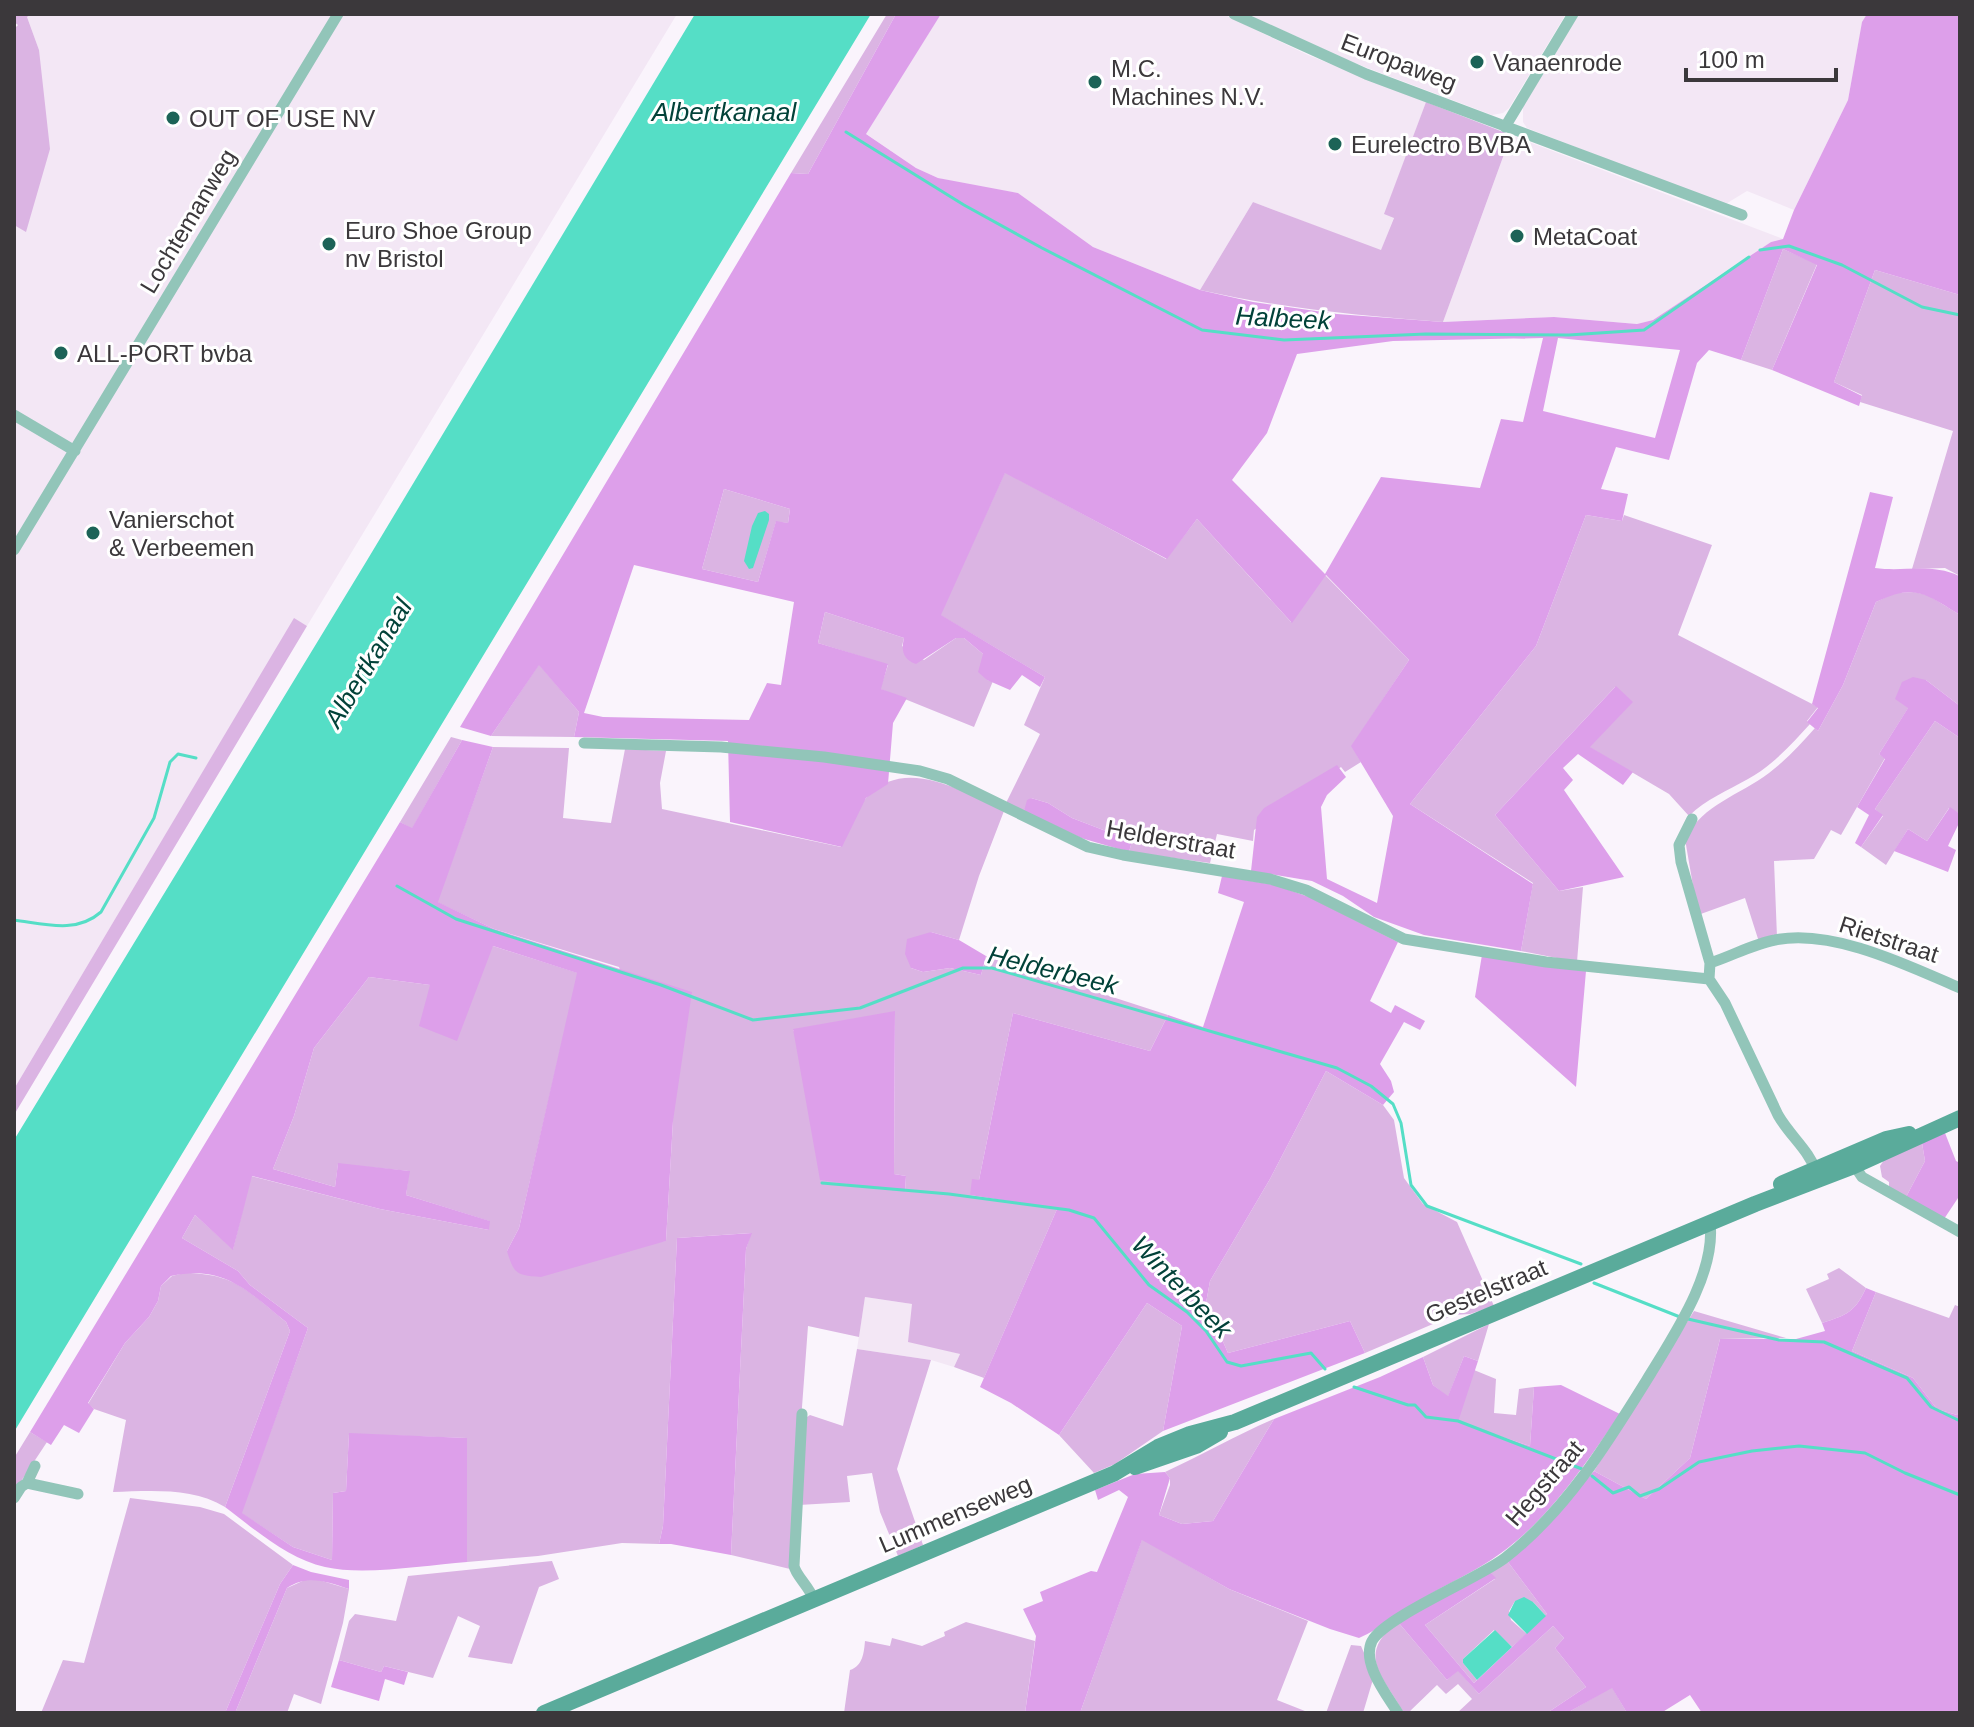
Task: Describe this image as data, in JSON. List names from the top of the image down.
{
  "streets": {
    "main road": ["Gestelstraat", "Lummenseweg"],
    "street": [
      "Europaweg",
      "Lochtemanweg",
      "Helderstraat",
      "Rietstraat",
      "Hegstraat"
    ]
  },
  "crossings": [
    ["Gestelstraat", "Hegstraat"],
    ["Gestelstraat", "Lummenseweg"]
  ],
  "water": [
    "Albertkanaal",
    "Halbeek",
    "Helderbeek",
    "Winterbeek"
  ],
  "places": [
    "Vanaenrode",
    "M.C. Machines N.V.",
    "OUT OF USE NV",
    "Eurelectro BVBA",
    "MetaCoat",
    "Euro Shoe Group nv Bristol",
    "ALL-PORT bvba",
    "Vanierschot & Verbeemen"
  ],
  "scale_bar": "100 m"
}
